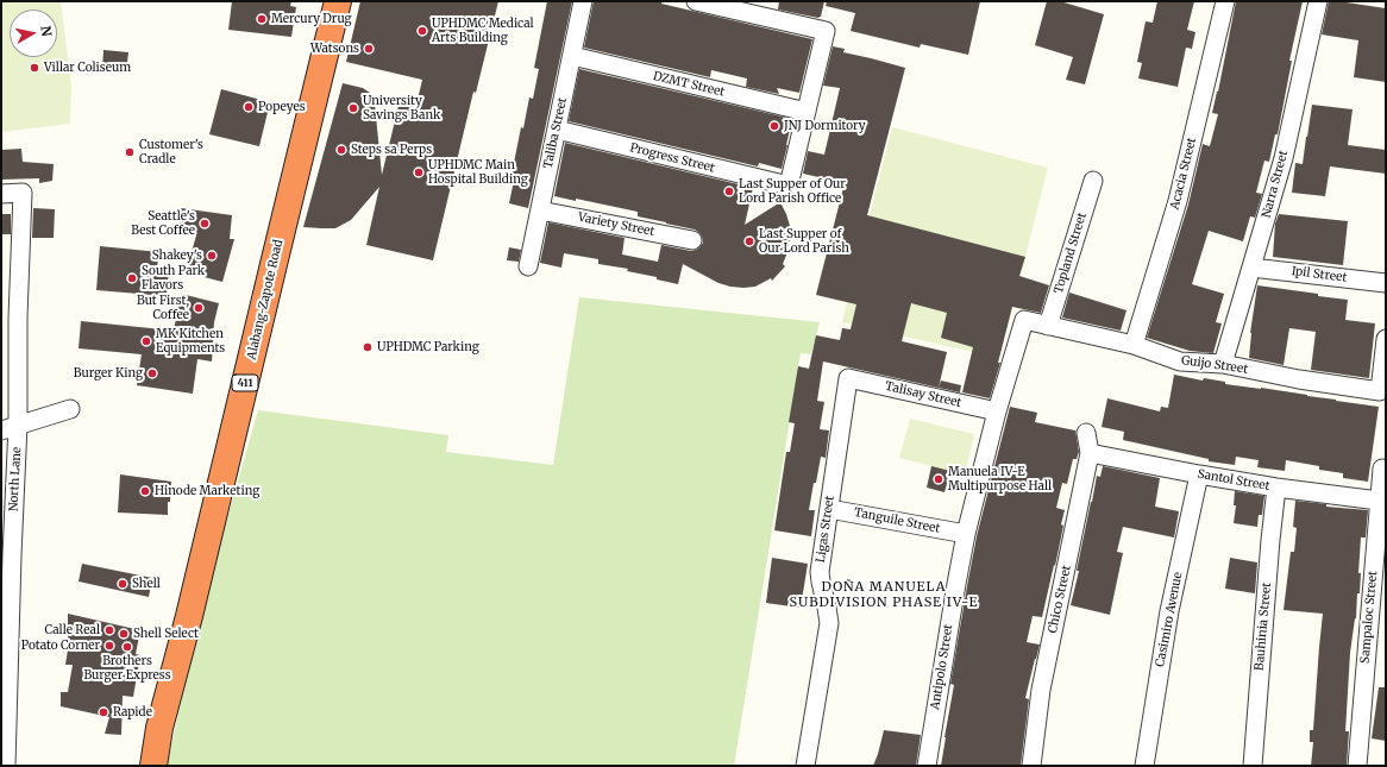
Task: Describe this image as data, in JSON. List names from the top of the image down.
{
  "streets": {
    "highway": ["Alabang-Zapote Road", "411"],
    "street": [
      "DZMT Street",
      "Taliba Street",
      "Progress Street",
      "Acacia Street",
      "Narra Street",
      "Variety Street",
      "Topland Street",
      "Ipil Street",
      "Guijo Street",
      "Talisay Street",
      "North Lane",
      "Santol Street",
      "Tanguile Street",
      "Ligas Street",
      "Chico Street",
      "Sampaloc Street",
      "Casimiro Avenue",
      "Bauhinia Street",
      "Antipolo Street"
    ]
  },
  "crossings": [
    ["DZMT Street", "Taliba Street"],
    ["DZMT Street", "Progress Street"],
    ["Taliba Street", "Progress Street"],
    ["Taliba Street", "Variety Street"],
    ["Acacia Street", "Guijo Street"],
    ["Narra Street", "Ipil Street"],
    ["Narra Street", "Guijo Street"],
    ["Topland Street", "Guijo Street"],
    ["Guijo Street", "Antipolo Street"],
    ["Talisay Street", "Ligas Street"],
    ["Talisay Street", "Antipolo Street"],
    ["Santol Street", "Chico Street"],
    ["Santol Street", "Sampaloc Street"],
    ["Santol Street", "Casimiro Avenue"],
    ["Santol Street", "Bauhinia Street"],
    ["Tanguile Street", "Ligas Street"],
    ["Tanguile Street", "Antipolo Street"]
  ],
  "districts": ["DOÑA MANUELA SUBDIVISION PHASE IV-E"],
  "places": [
    "Mercury Drug",
    "UPHDMC Medical Arts Building",
    "Watsons",
    "Villar Coliseum",
    "Popeyes",
    "University Savings Bank",
    "JNJ Dormitory",
    "Steps sa Perps",
    "Customer's Cradle",
    "UPHDMC Main Hospital Building",
    "Last Supper of Our Lord Parish Office",
    "Seattle's Best Coffee",
    "Last Supper of Our Lord Parish",
    "Shakey's",
    "South Park Flavors",
    "But First, Coffee",
    "MK Kitchen Equipments",
    "UPHDMC Parking",
    "Burger King",
    "Manuela IV-E Multipurpose Hall",
    "Hinode Marketing",
    "Shell",
    "Calle Real",
    "Shell Select",
    "Potato Corner",
    "Brothers Burger Express",
    "Rapide"
  ],
  "north": "right"
}
